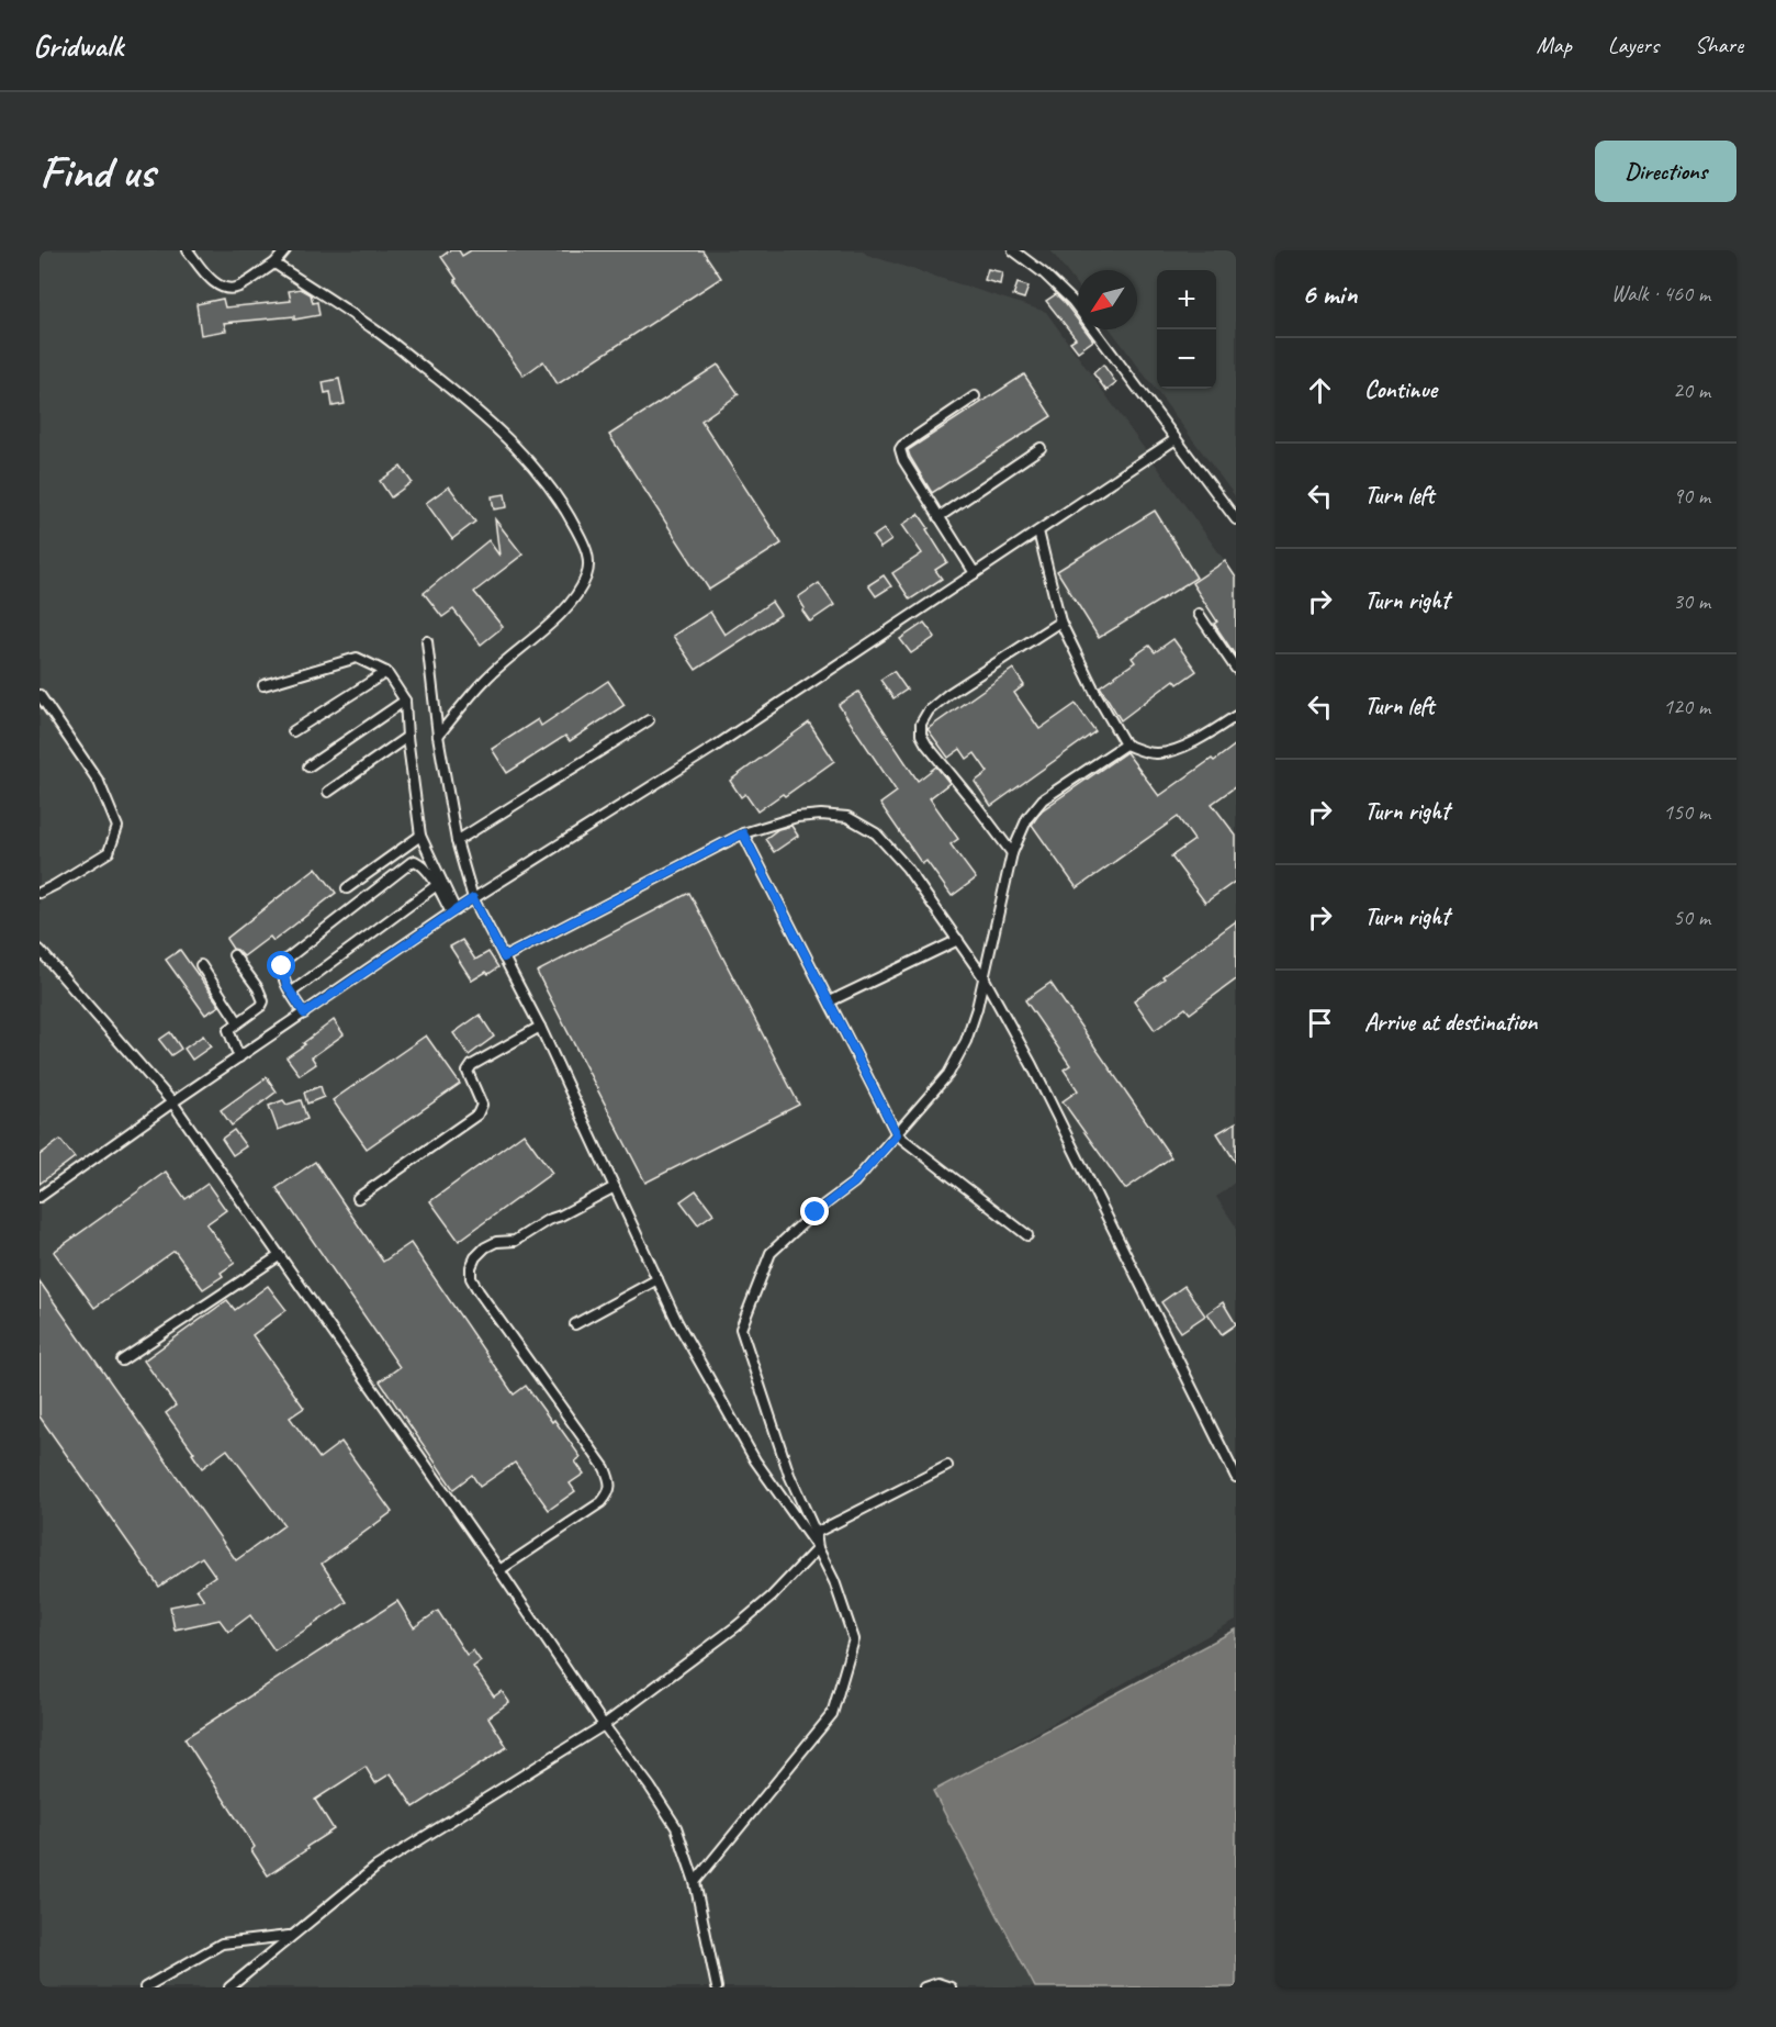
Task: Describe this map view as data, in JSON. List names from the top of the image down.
{
  "north": "bottom left",
  "page": {
    "header": "Gridwalk",
    "nav": ["Map", "Layers", "Share"],
    "buttons": "Directions",
    "title": "Find us",
    "heading": ["6 min", "Walk · 460 m"],
    "map_buttons": ["+", "−"],
    "list": [
      ["Continue", "20 m"],
      ["Turn left", "90 m"],
      ["Turn right", "30 m"],
      ["Turn left", "120 m"],
      ["Turn right", "150 m"],
      ["Turn right", "50 m"],
      "Arrive at destination"
    ]
  }
}
